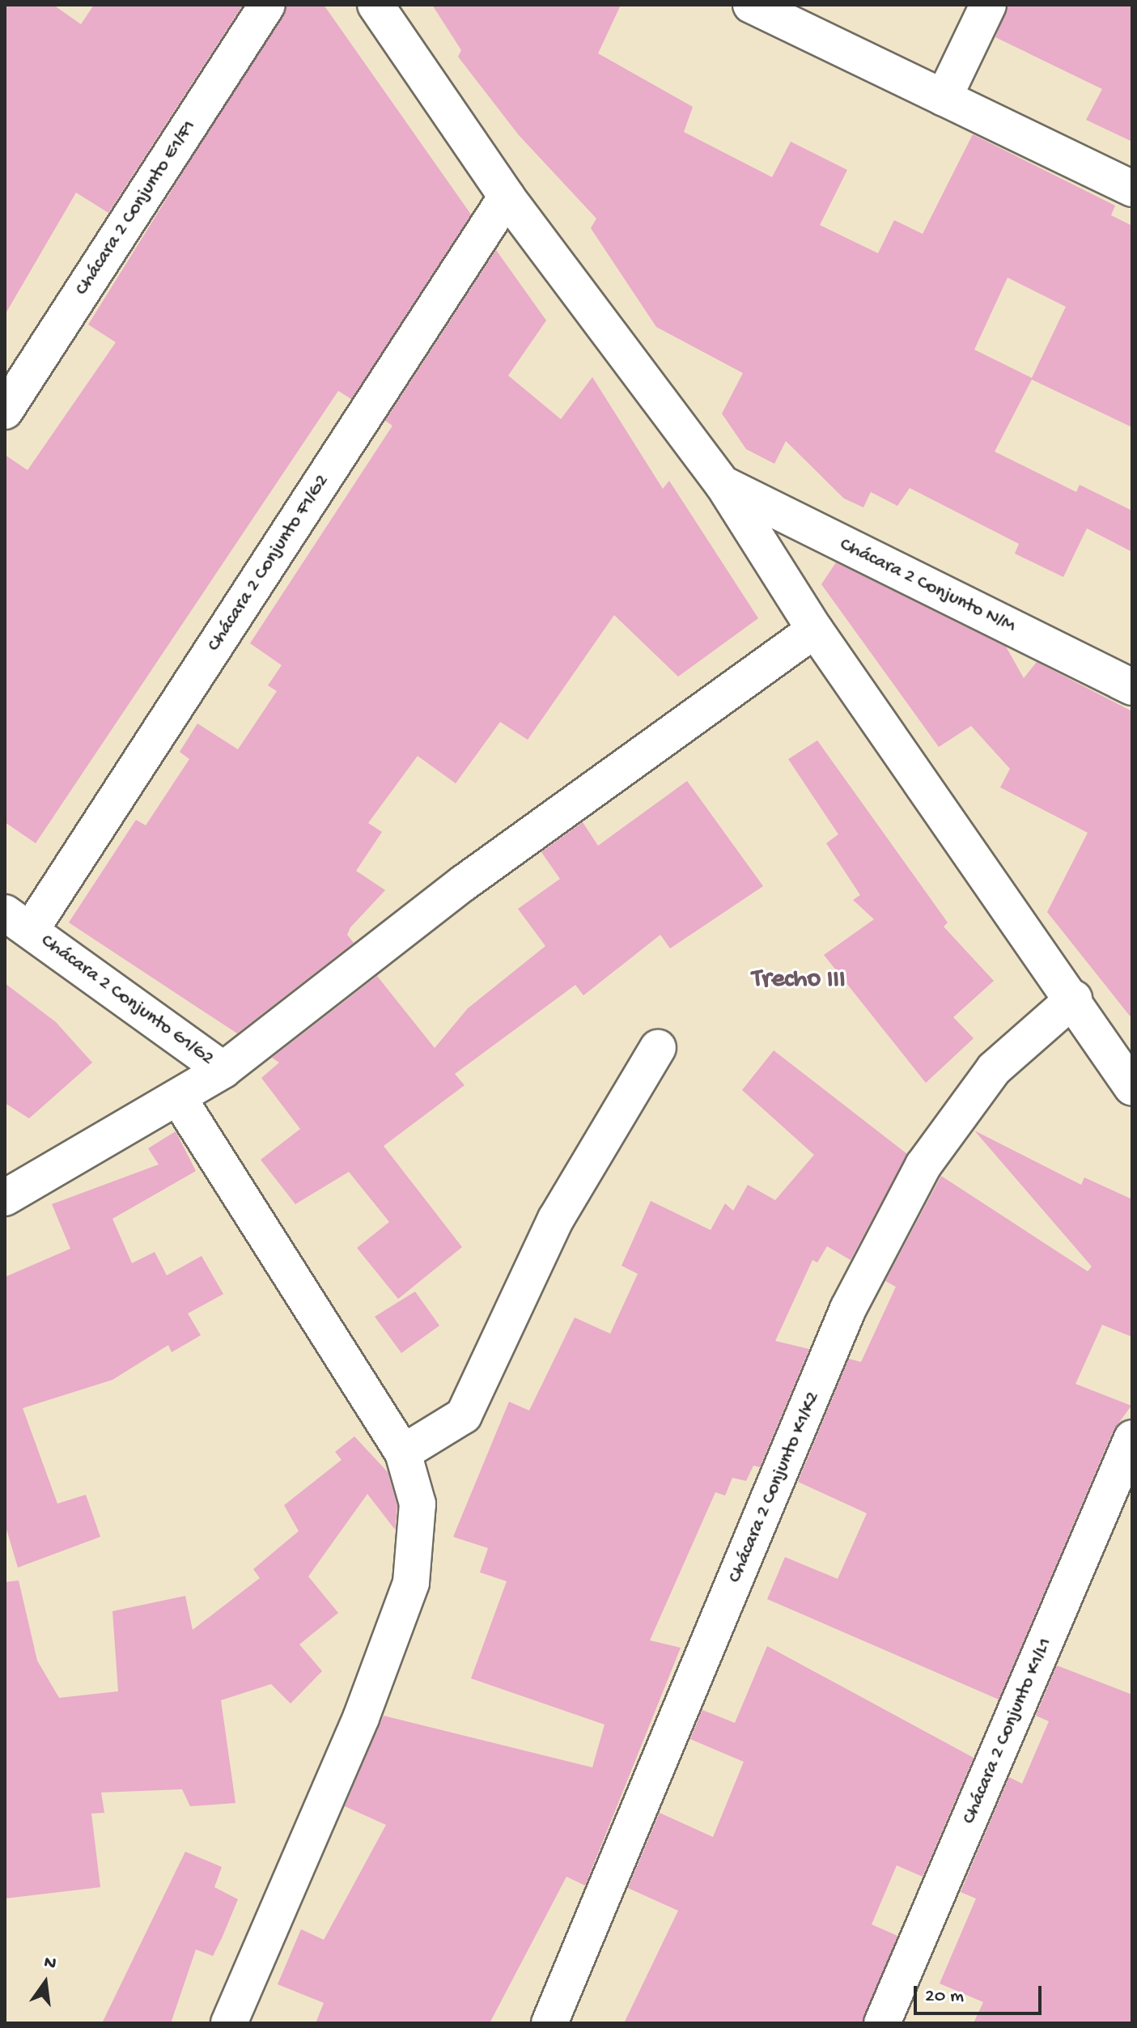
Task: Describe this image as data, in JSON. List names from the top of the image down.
{
  "streets": {
    "street": [
      "Chácara 2 Conjunto E1/F1",
      "Chácara 2 Conjunto F1/G2",
      "Chácara 2 Conjunto N/M",
      "Chácara 2 Conjunto G1/G2",
      "Chácara 2 Conjunto K1/K2",
      "Chácara 2 Conjunto K1/L1"
    ]
  },
  "crossings": [
    ["Chácara 2 Conjunto F1/G2", "Chácara 2 Conjunto G1/G2"]
  ],
  "districts": ["Trecho III"],
  "scale_bar": "20 m",
  "north": "top"
}
